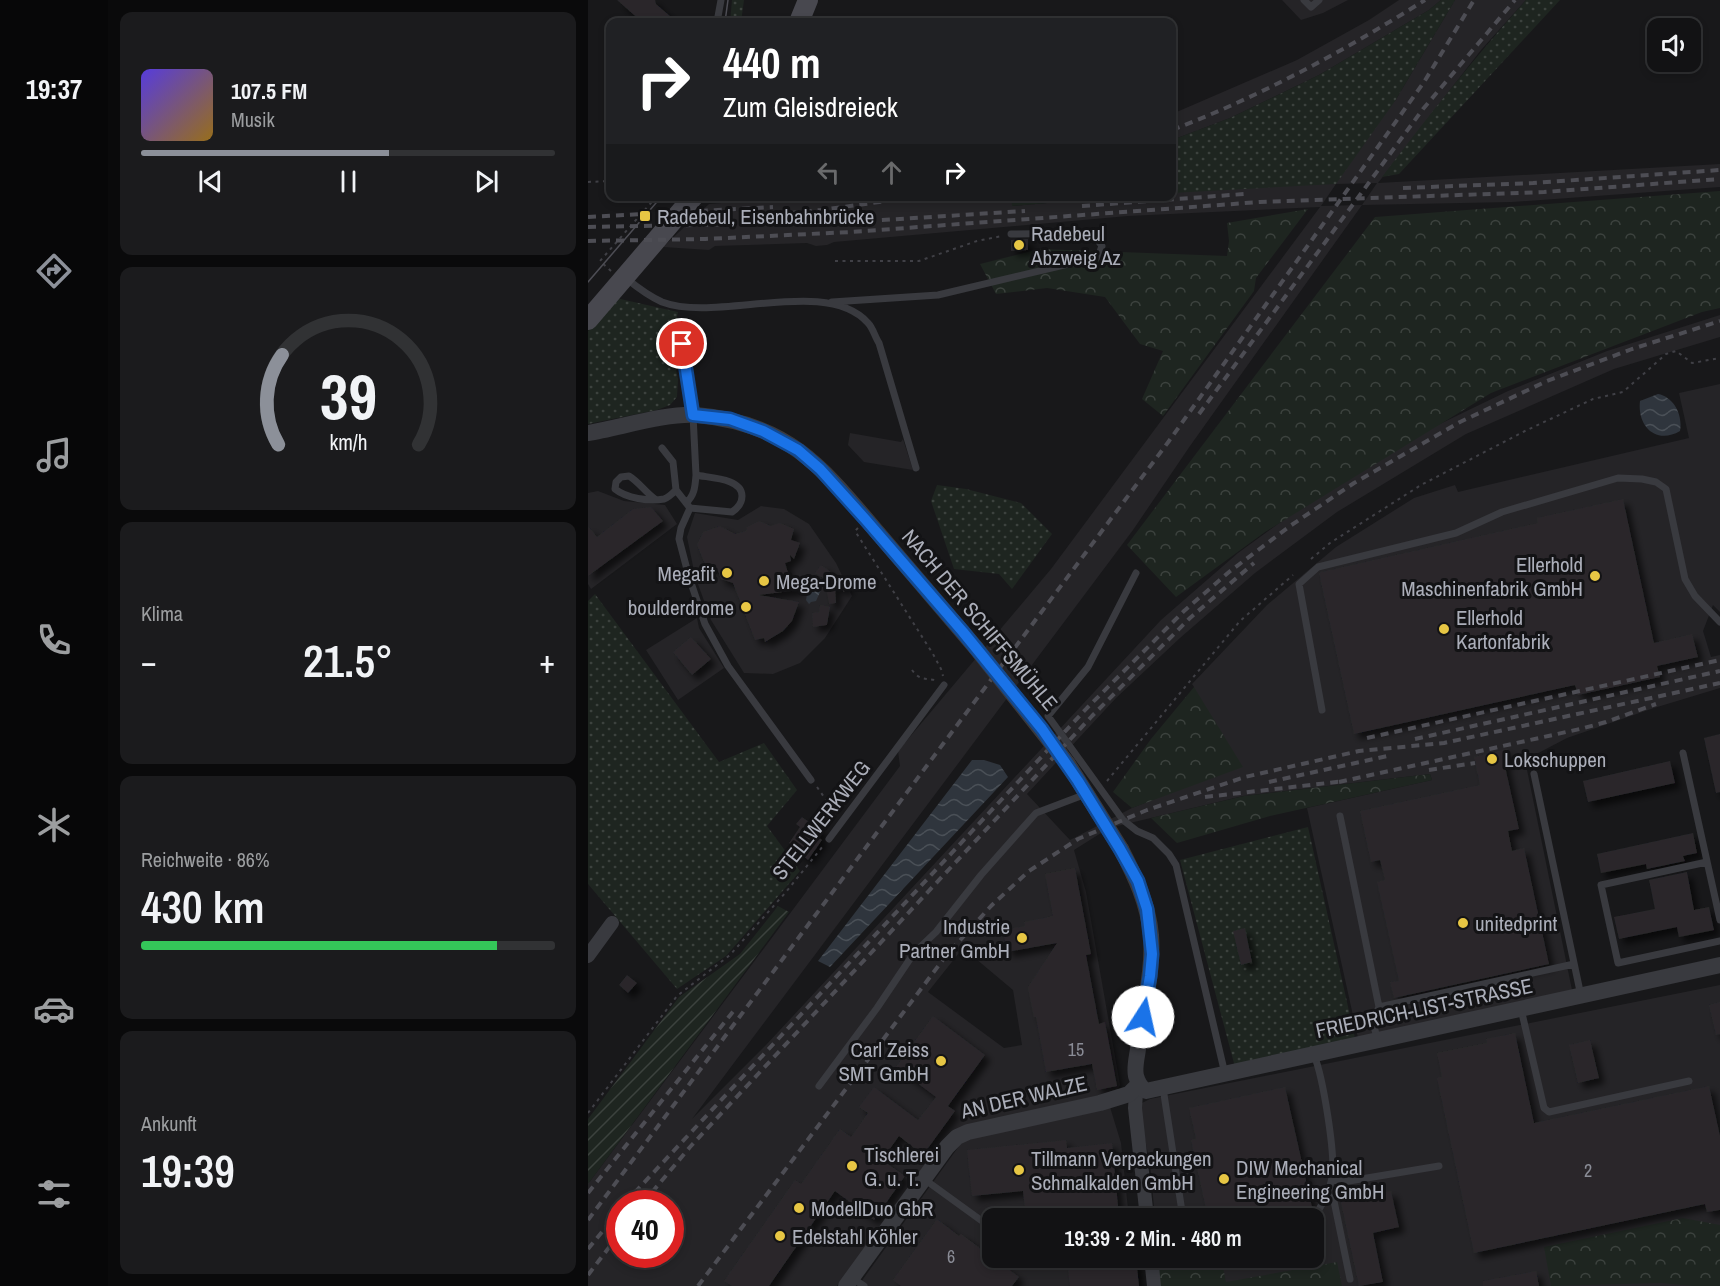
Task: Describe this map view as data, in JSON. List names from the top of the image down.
{
  "streets": {
    "street": ["NACH DER SCHIFFSMÜHLE", "FRIEDRICH-LIST-STRASSE", "AN DER WALZE"],
    "lane": ["STELLWERKWEG"]
  },
  "crossings": [
    ["NACH DER SCHIFFSMÜHLE", "FRIEDRICH-LIST-STRASSE"],
    ["NACH DER SCHIFFSMÜHLE", "AN DER WALZE"],
    ["FRIEDRICH-LIST-STRASSE", "AN DER WALZE"]
  ],
  "places": {
    "transit": ["Radebeul, Eisenbahnbrücke"],
    "other": [
      "Radebeul Abzweig Az",
      "Megafit",
      "Ellerhold Maschinenfabrik GmbH",
      "Mega-Drome",
      "boulderdrome",
      "Ellerhold Kartonfabrik",
      "Lokschuppen",
      "unitedprint",
      "Industrie Partner GmbH",
      "Carl Zeiss SMT GmbH",
      "Tischlerei G. u. T.",
      "Tillmann Verpackungen Schmalkalden GmbH",
      "DIW Mechanical Engineering GmbH",
      "ModellDuo GbR",
      "Edelstahl Köhler"
    ]
  },
  "house_numbers": ["15", "2", "6"],
  "page": {
    "tabs": "19:37",
    "turn": ["440 m", "Zum Gleisdreieck"],
    "song": ["107.5 FM", "Musik"],
    "tile": [
      "Klima",
      ["Reichweite · 86%", "430 km"],
      ["Ankunft", "19:39"]
    ],
    "heat": ["−", "21.5°", "+"],
    "limit": "40",
    "trip": "19:39 · 2 Min. · 480 m",
    "gauge": ["39", "km/h"]
  }
}
